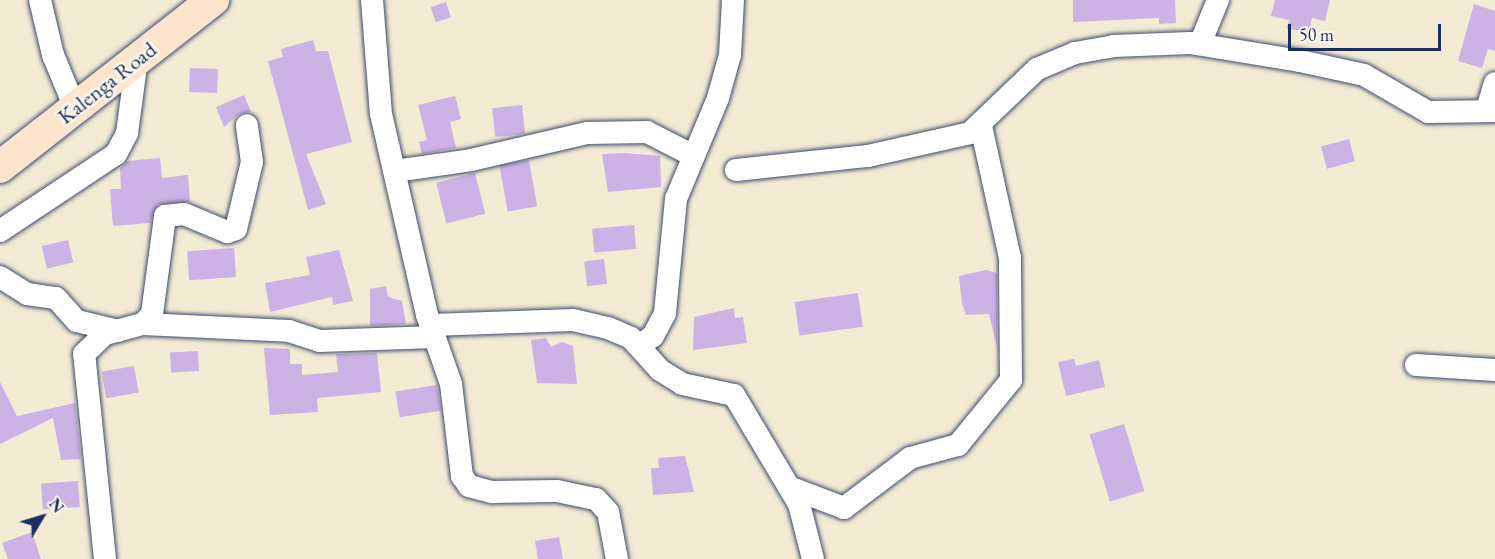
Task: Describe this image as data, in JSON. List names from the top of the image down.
{
  "streets": {
    "main road": ["Kalenga Road"]
  },
  "scale_bar": "50 m",
  "north": "top right"
}
